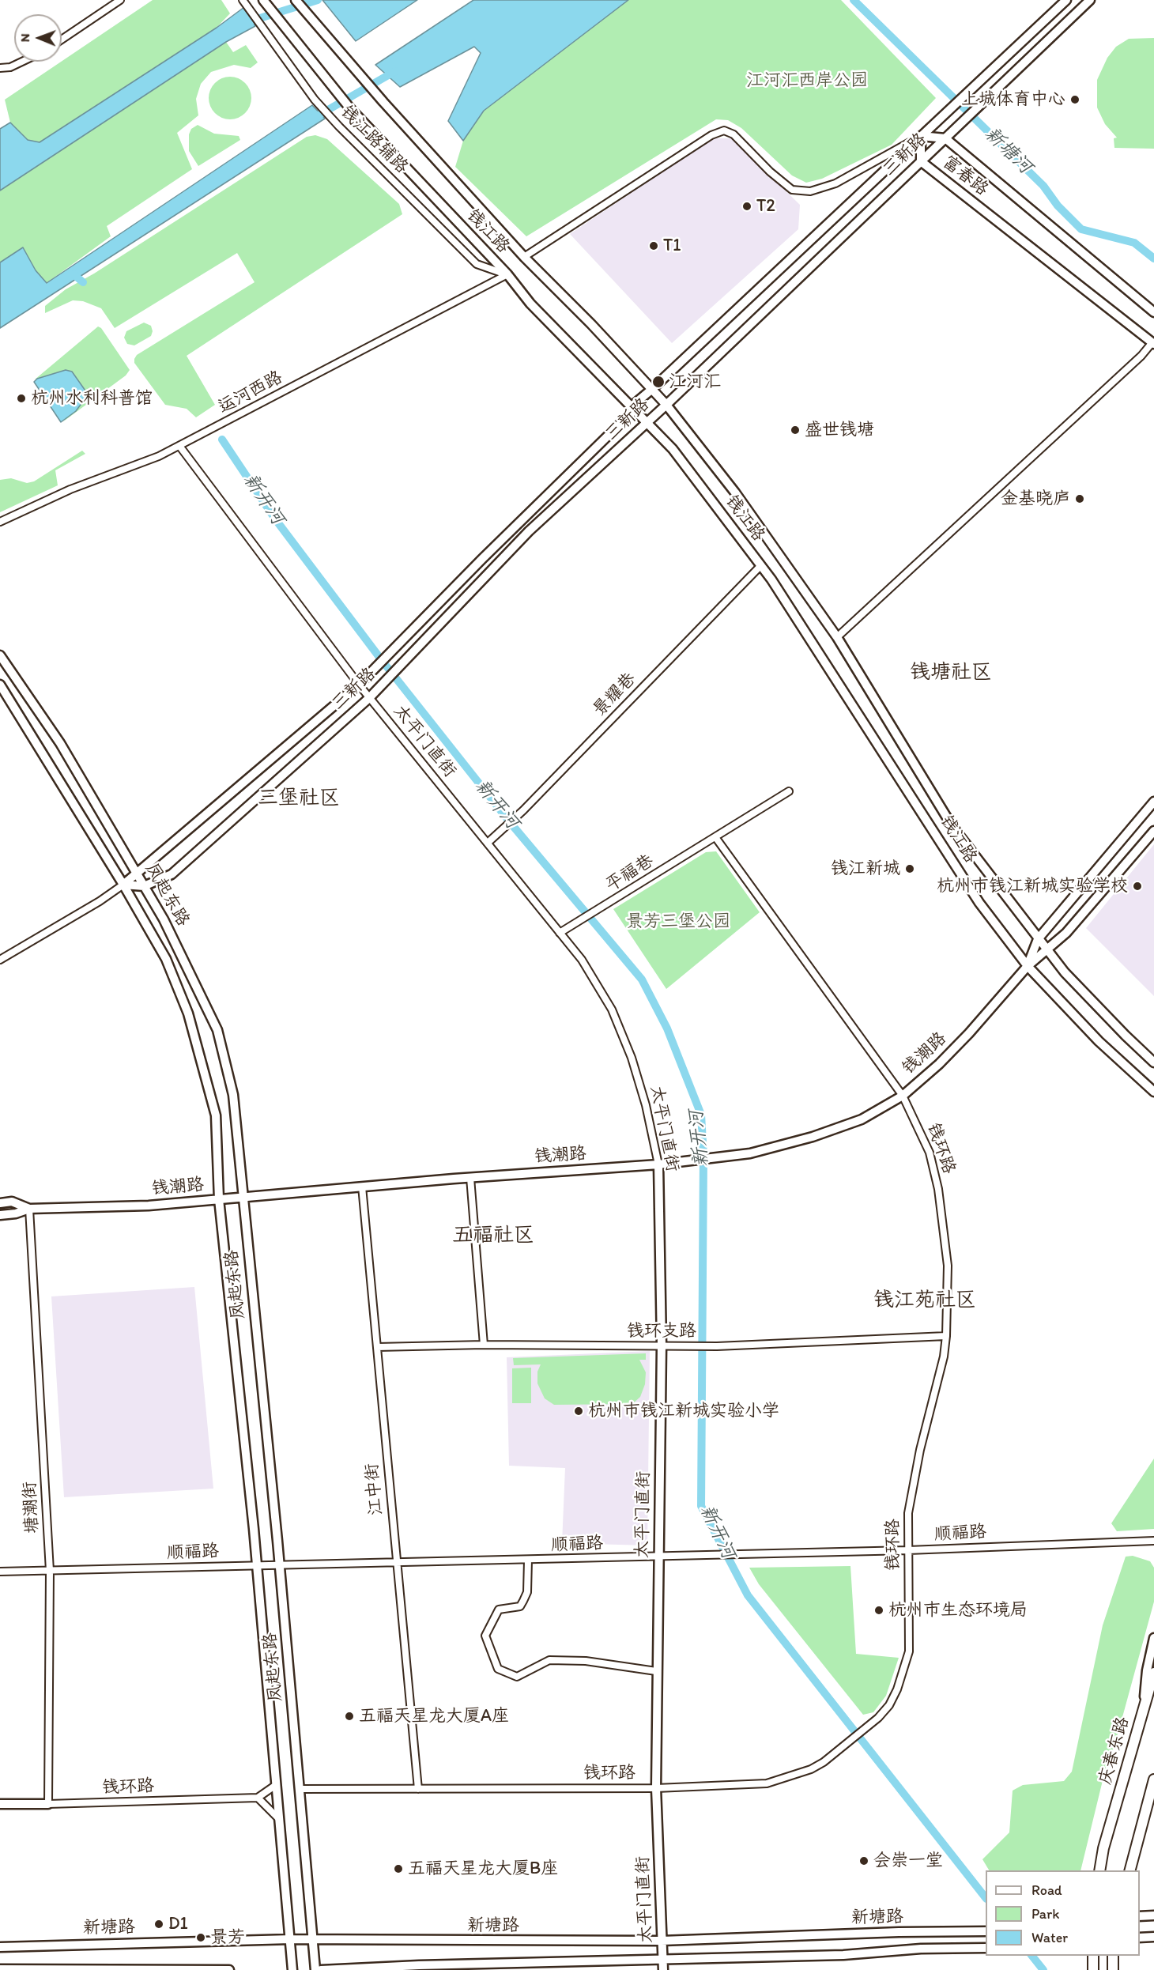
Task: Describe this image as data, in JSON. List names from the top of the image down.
{
  "streets": {
    "main road": [
      "三新路",
      "富春路",
      "钱江路",
      "太平门直街",
      "凤起东路",
      "钱潮路",
      "钱环路",
      "庆春东路",
      "新塘路"
    ],
    "street": [
      "钱江路辅路",
      "运河西路",
      "景耀巷",
      "平福巷",
      "钱环支路",
      "江中街",
      "塘潮街",
      "顺福路"
    ]
  },
  "crossings": [
    ["钱江路辅路", "钱江路"],
    ["钱江路辅路", "运河西路"],
    ["三新路", "富春路"],
    ["三新路", "钱江路"],
    ["三新路", "太平门直街"],
    ["三新路", "凤起东路"],
    ["钱江路", "运河西路"],
    ["钱江路", "景耀巷"],
    ["钱江路", "钱潮路"],
    ["运河西路", "太平门直街"],
    ["景耀巷", "太平门直街"],
    ["太平门直街", "平福巷"],
    ["太平门直街", "钱潮路"],
    ["太平门直街", "钱环路"],
    ["太平门直街", "钱环支路"],
    ["太平门直街", "顺福路"],
    ["太平门直街", "新塘路"],
    ["平福巷", "钱环路"],
    ["凤起东路", "钱潮路"],
    ["凤起东路", "钱环路"],
    ["凤起东路", "顺福路"],
    ["凤起东路", "新塘路"],
    ["钱潮路", "钱环路"],
    ["钱潮路", "江中街"],
    ["钱潮路", "塘潮街"],
    ["钱环路", "钱环支路"],
    ["钱环路", "江中街"],
    ["钱环路", "塘潮街"],
    ["钱环路", "顺福路"],
    ["钱环支路", "江中街"],
    ["江中街", "顺福路"],
    ["塘潮街", "顺福路"]
  ],
  "districts": [
    "钱塘社区",
    "三堡社区",
    "五福社区",
    "钱江苑社区"
  ],
  "water": ["新塘河", "新开河"],
  "parks": ["江河汇西岸公园", "景芳三堡公园"],
  "places": [
    "上城体育中心",
    "T2",
    "T1",
    "江河汇",
    "杭州水利科普馆",
    "盛世钱塘",
    "金基晓庐",
    "钱江新城",
    "杭州市钱江新城实验学校",
    "杭州市钱江新城实验小学",
    "杭州市生态环境局",
    "五福天星龙大厦A座",
    "会崇一堂",
    "五福天星龙大厦B座",
    "D1",
    "景芳"
  ],
  "legend": ["Road", "Park", "Water"],
  "north": "left"
}
